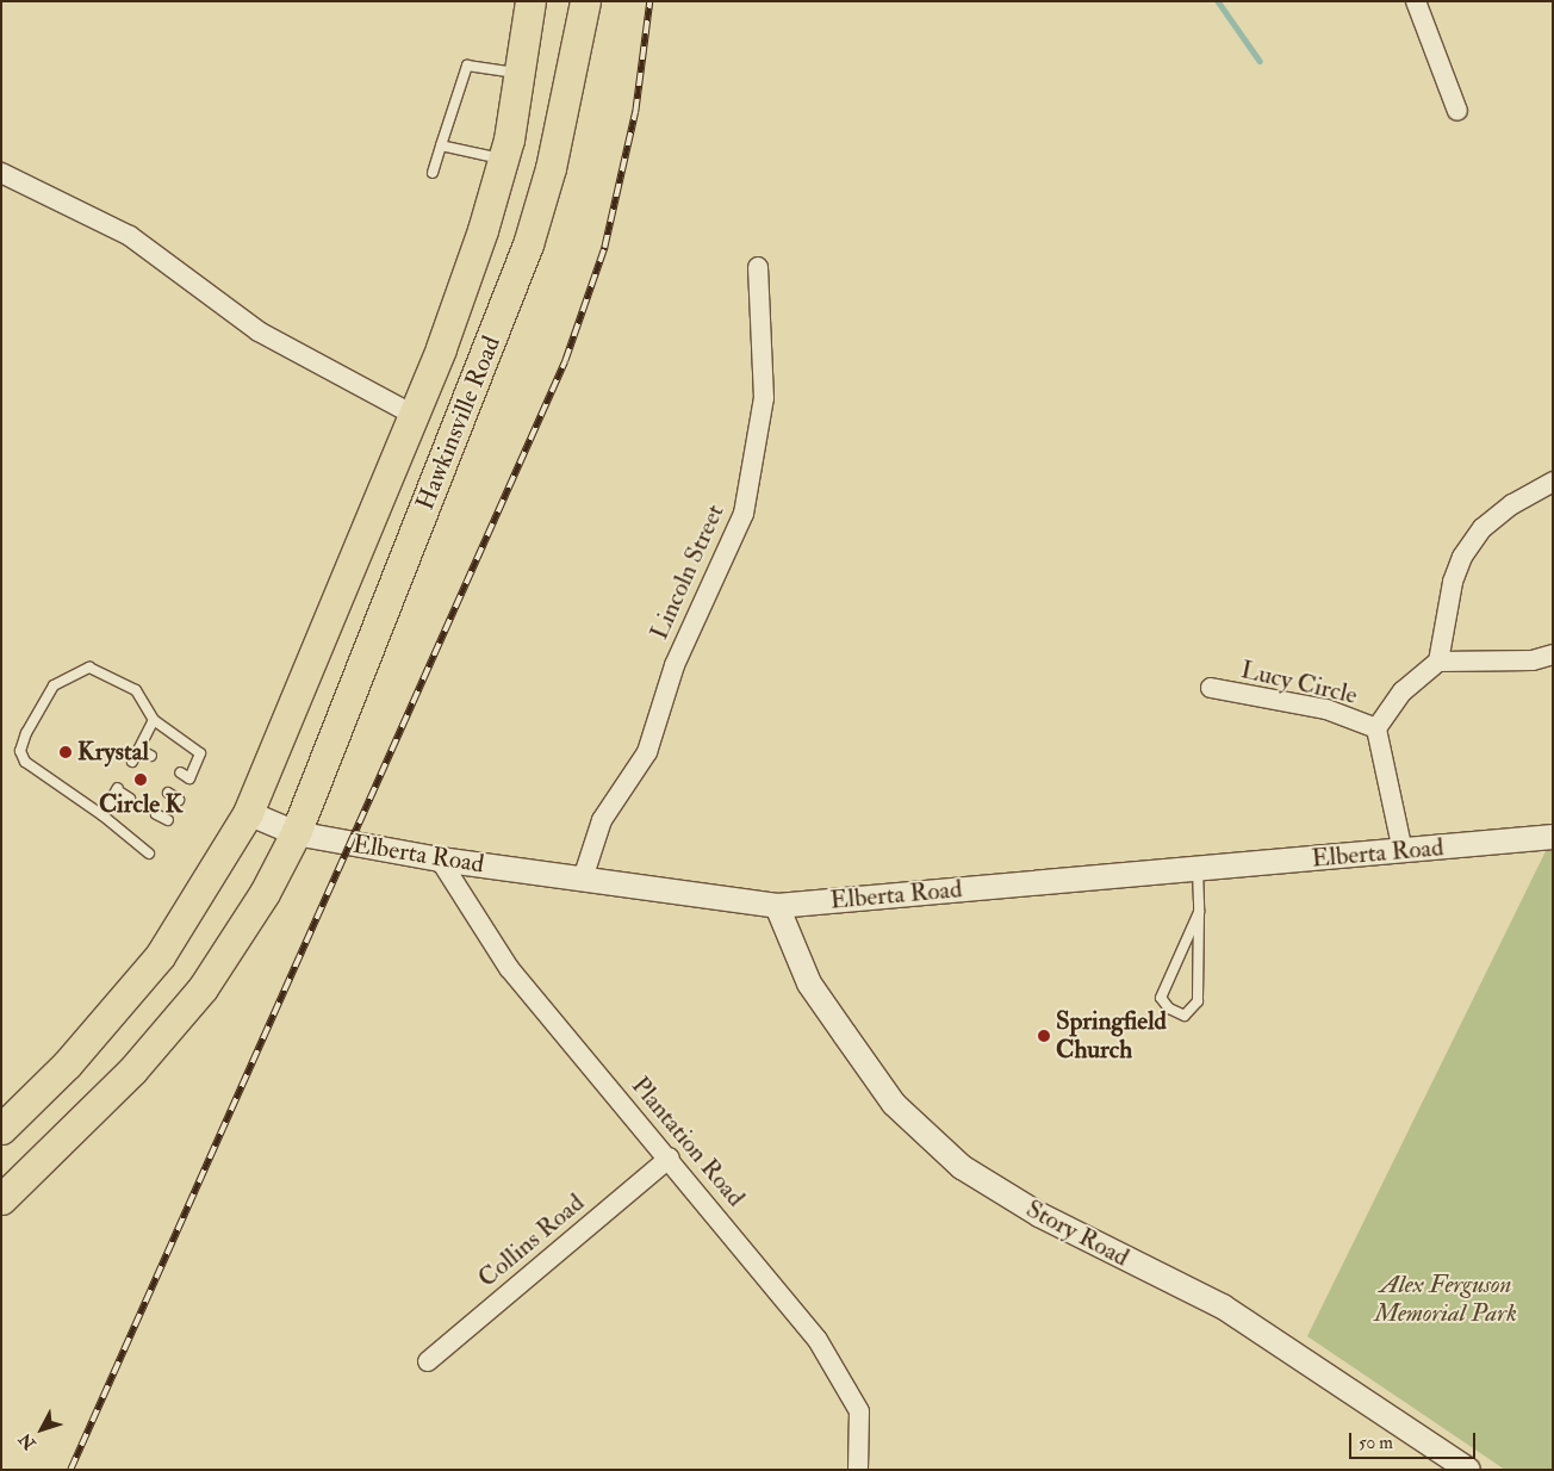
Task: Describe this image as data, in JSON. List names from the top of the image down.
{
  "streets": {
    "main road": ["Hawkinsville Road"],
    "street": [
      "Lincoln Street",
      "Lucy Circle",
      "Elberta Road",
      "Plantation Road",
      "Story Road",
      "Collins Road"
    ]
  },
  "crossings": [
    ["Hawkinsville Road", "Elberta Road"],
    ["Lincoln Street", "Elberta Road"],
    ["Elberta Road", "Plantation Road"],
    ["Elberta Road", "Story Road"],
    ["Plantation Road", "Collins Road"]
  ],
  "parks": ["Alex Ferguson Memorial Park"],
  "places": ["Krystal", "Circle K", "Springfield Church"],
  "scale_bar": "50 m",
  "north": "bottom left"
}
